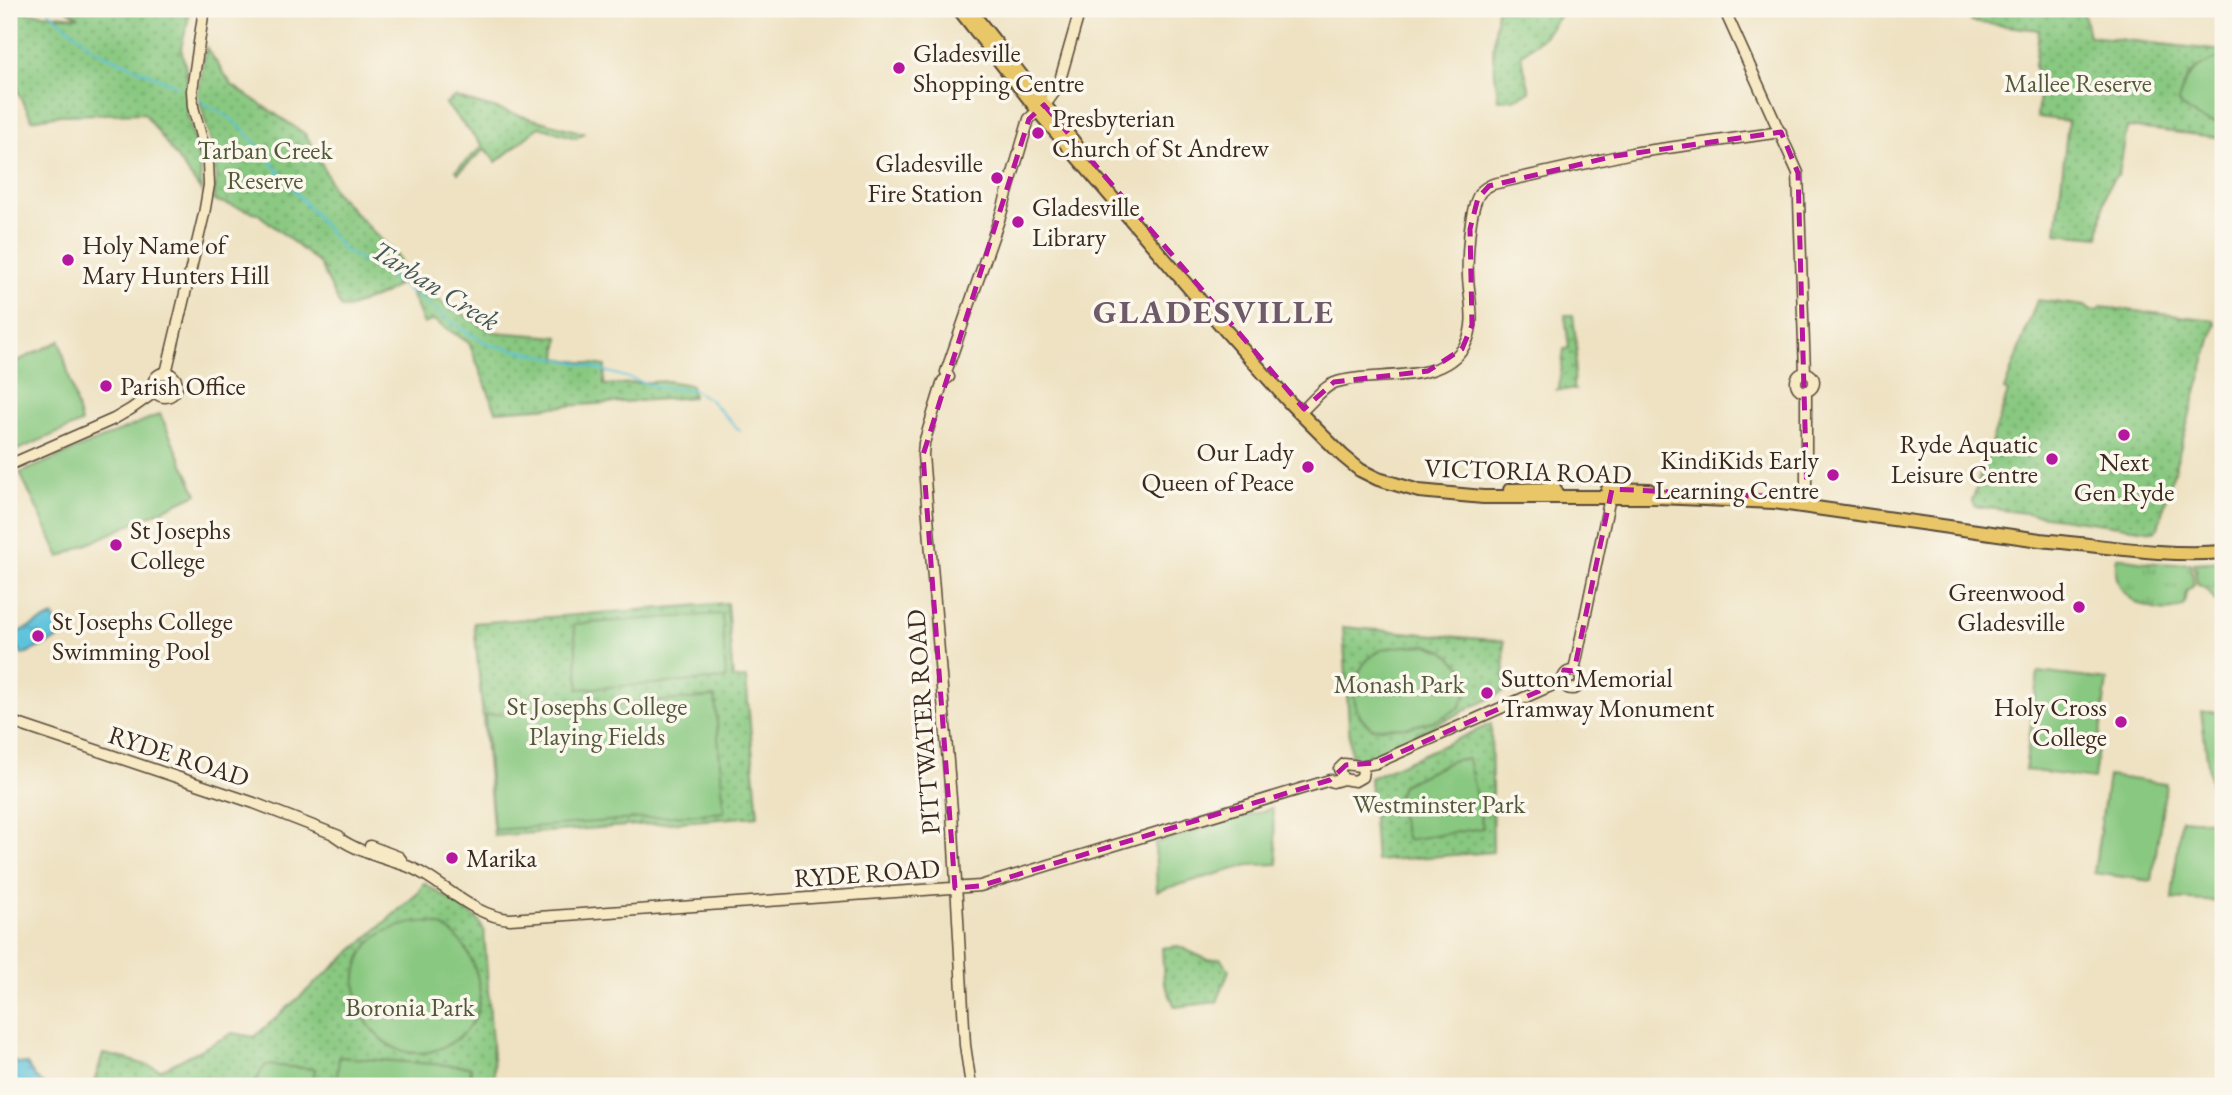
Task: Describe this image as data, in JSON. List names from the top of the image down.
{
  "streets": {
    "highway": ["VICTORIA ROAD"],
    "main road": ["PITTWATER ROAD", "RYDE ROAD"]
  },
  "crossings": [
    ["VICTORIA ROAD", "PITTWATER ROAD"],
    ["PITTWATER ROAD", "RYDE ROAD"]
  ],
  "districts": ["GLADESVILLE"],
  "water": ["Tarban Creek"],
  "parks": [
    "Mallee Reserve",
    "Tarban Creek Reserve",
    "Monash Park",
    "St Josephs College Playing Fields",
    "Westminster Park",
    "Boronia Park"
  ],
  "places": [
    "Gladesville Shopping Centre",
    "Presbyterian Church of St Andrew",
    "Gladesville Fire Station",
    "Gladesville Library",
    "Holy Name of Mary Hunters Hill",
    "Parish Office",
    "Next Gen Ryde",
    "Ryde Aquatic Leisure Centre",
    "Our Lady Queen of Peace",
    "KindiKids Early Learning Centre",
    "St Josephs College",
    "Greenwood Gladesville",
    "St Josephs College Swimming Pool",
    "Sutton Memorial Tramway Monument",
    "Holy Cross College",
    "Marika"
  ]
}
